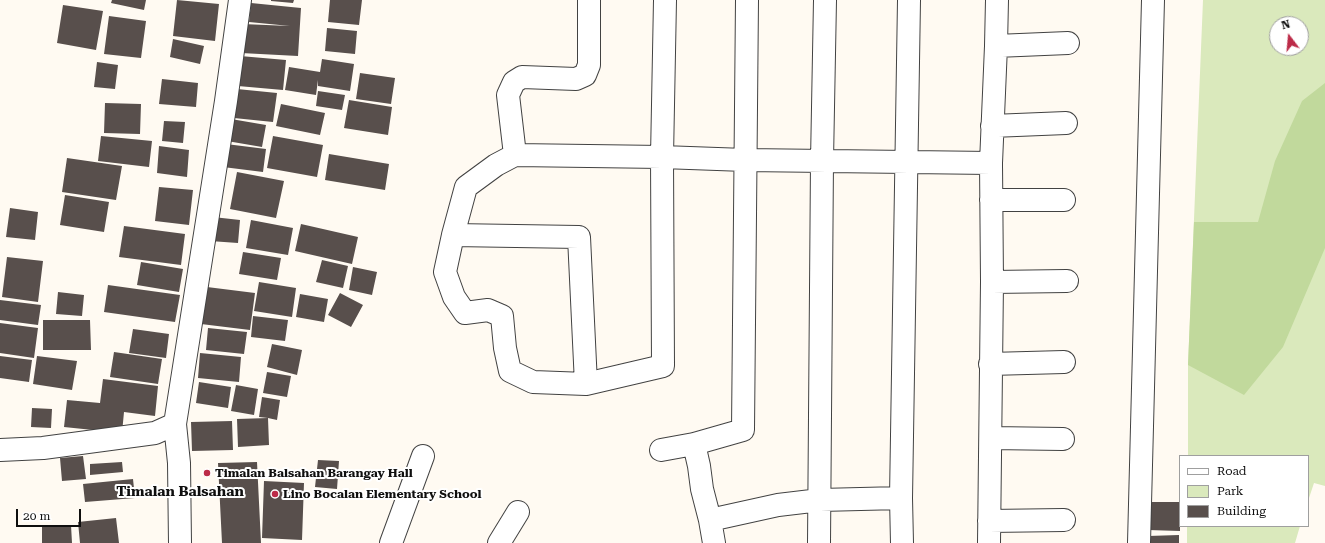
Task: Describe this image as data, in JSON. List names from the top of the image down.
{
  "districts": ["Timalan Balsahan"],
  "places": ["Timalan Balsahan Barangay Hall", "Lino Bocalan Elementary School"],
  "legend": ["Road", "Park", "Building"],
  "scale_bar": "20 m",
  "north": "top"
}
